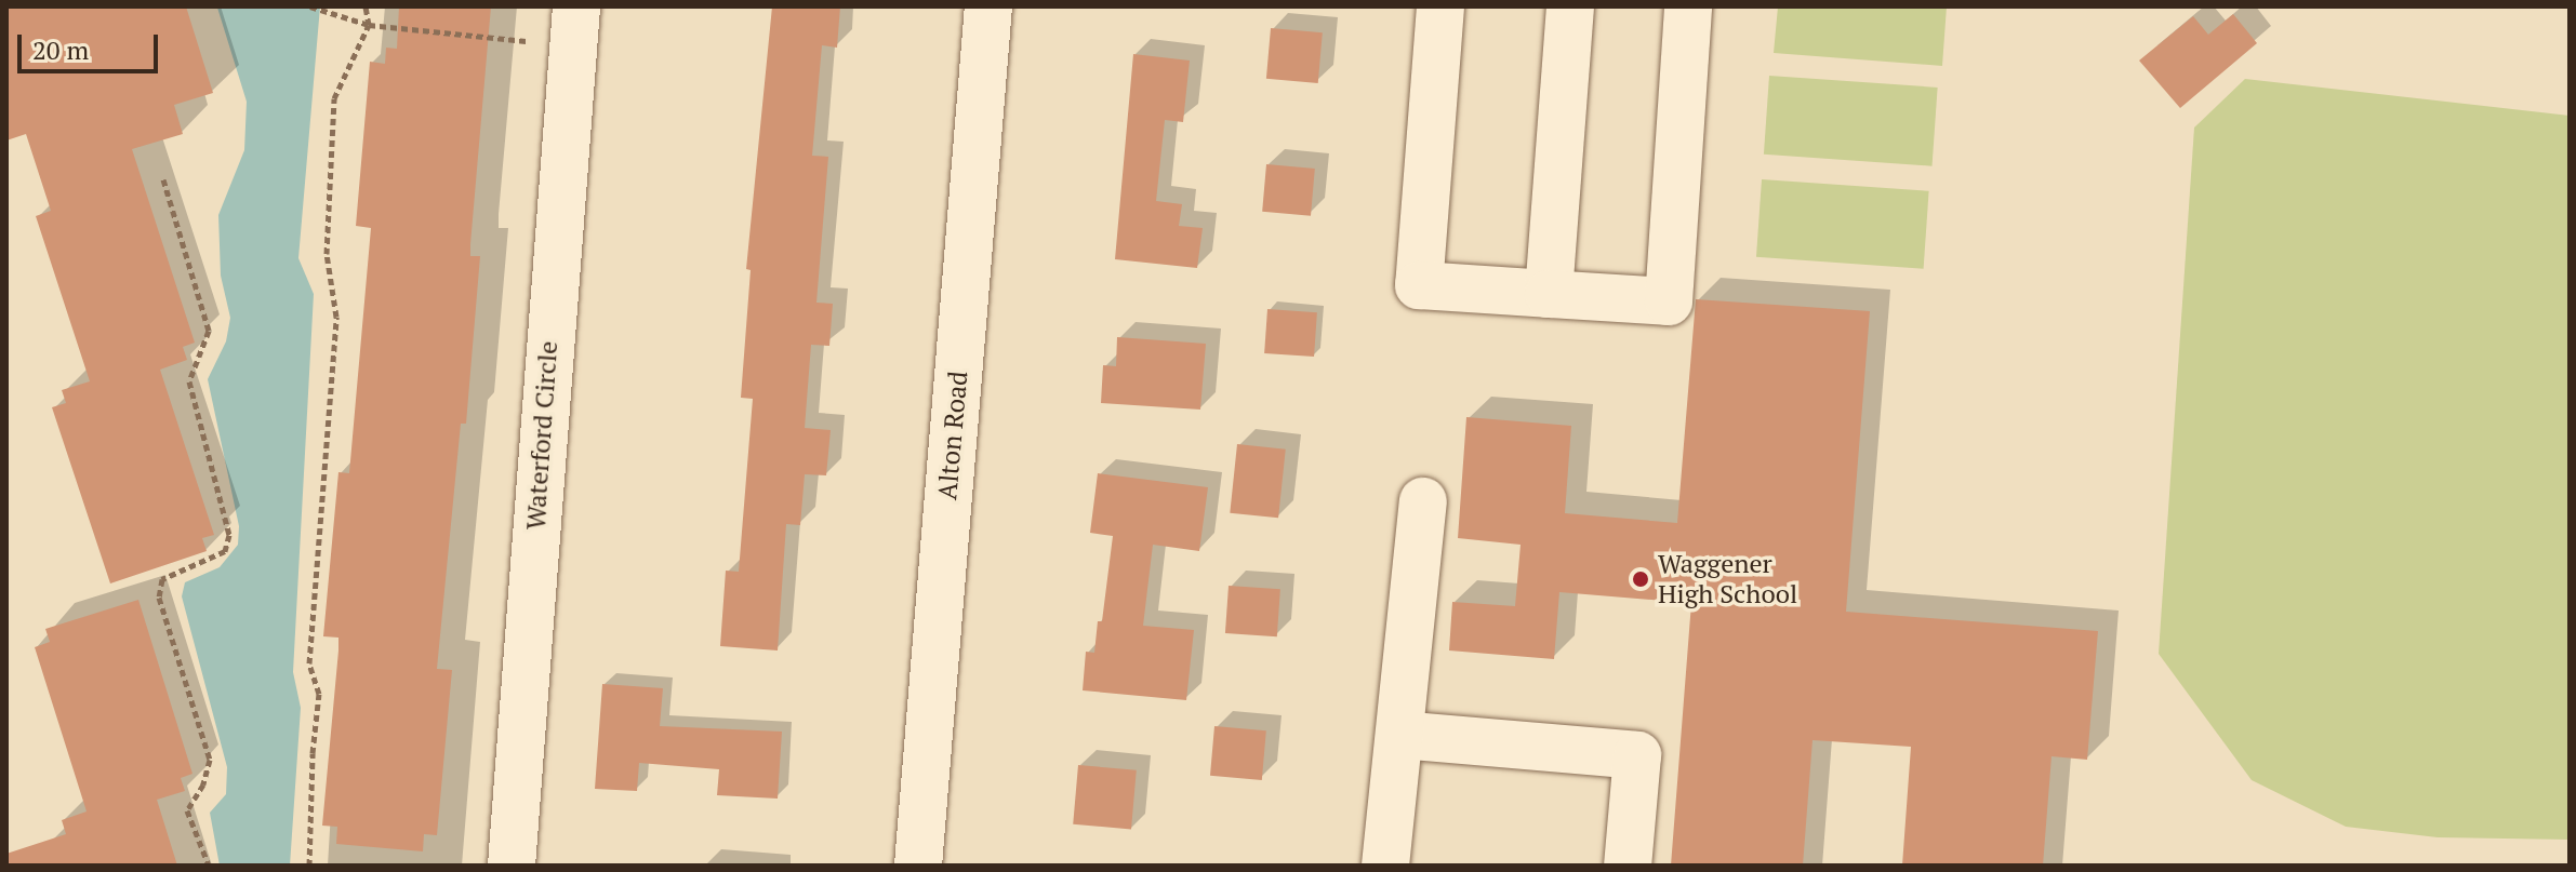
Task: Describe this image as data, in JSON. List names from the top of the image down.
{
  "streets": {
    "street": ["Waterford Circle", "Alton Road"]
  },
  "places": ["Waggener High School"],
  "scale_bar": "20 m"
}
